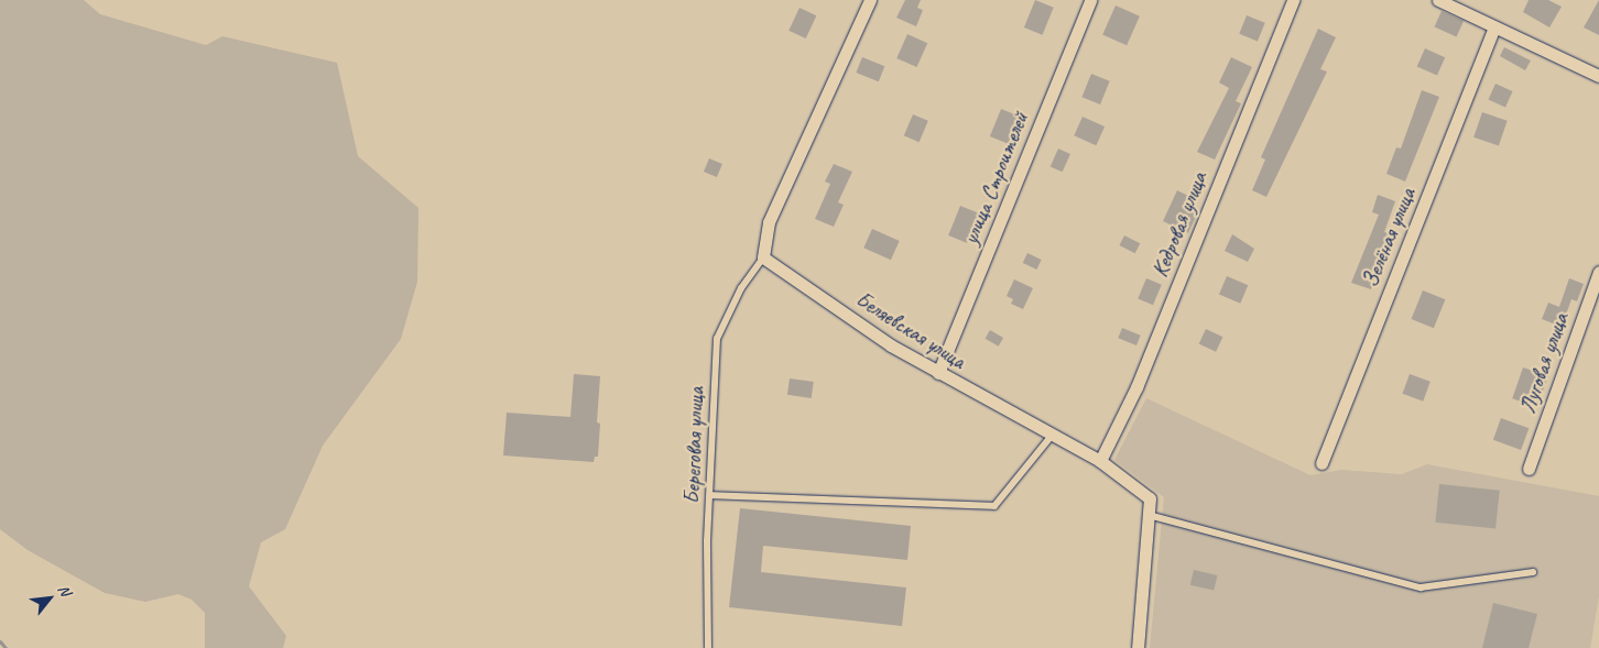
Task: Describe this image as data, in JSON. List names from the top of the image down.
{
  "streets": {
    "street": [
      "улица Строителей",
      "Кедровая улица",
      "Зелёная улица",
      "Беляевская улица",
      "Луговая улица"
    ],
    "lane": ["Береговая улица"]
  },
  "crossings": [
    ["улица Строителей", "Беляевская улица"],
    ["Кедровая улица", "Беляевская улица"],
    ["Беляевская улица", "Береговая улица"]
  ],
  "north": "top right"
}
